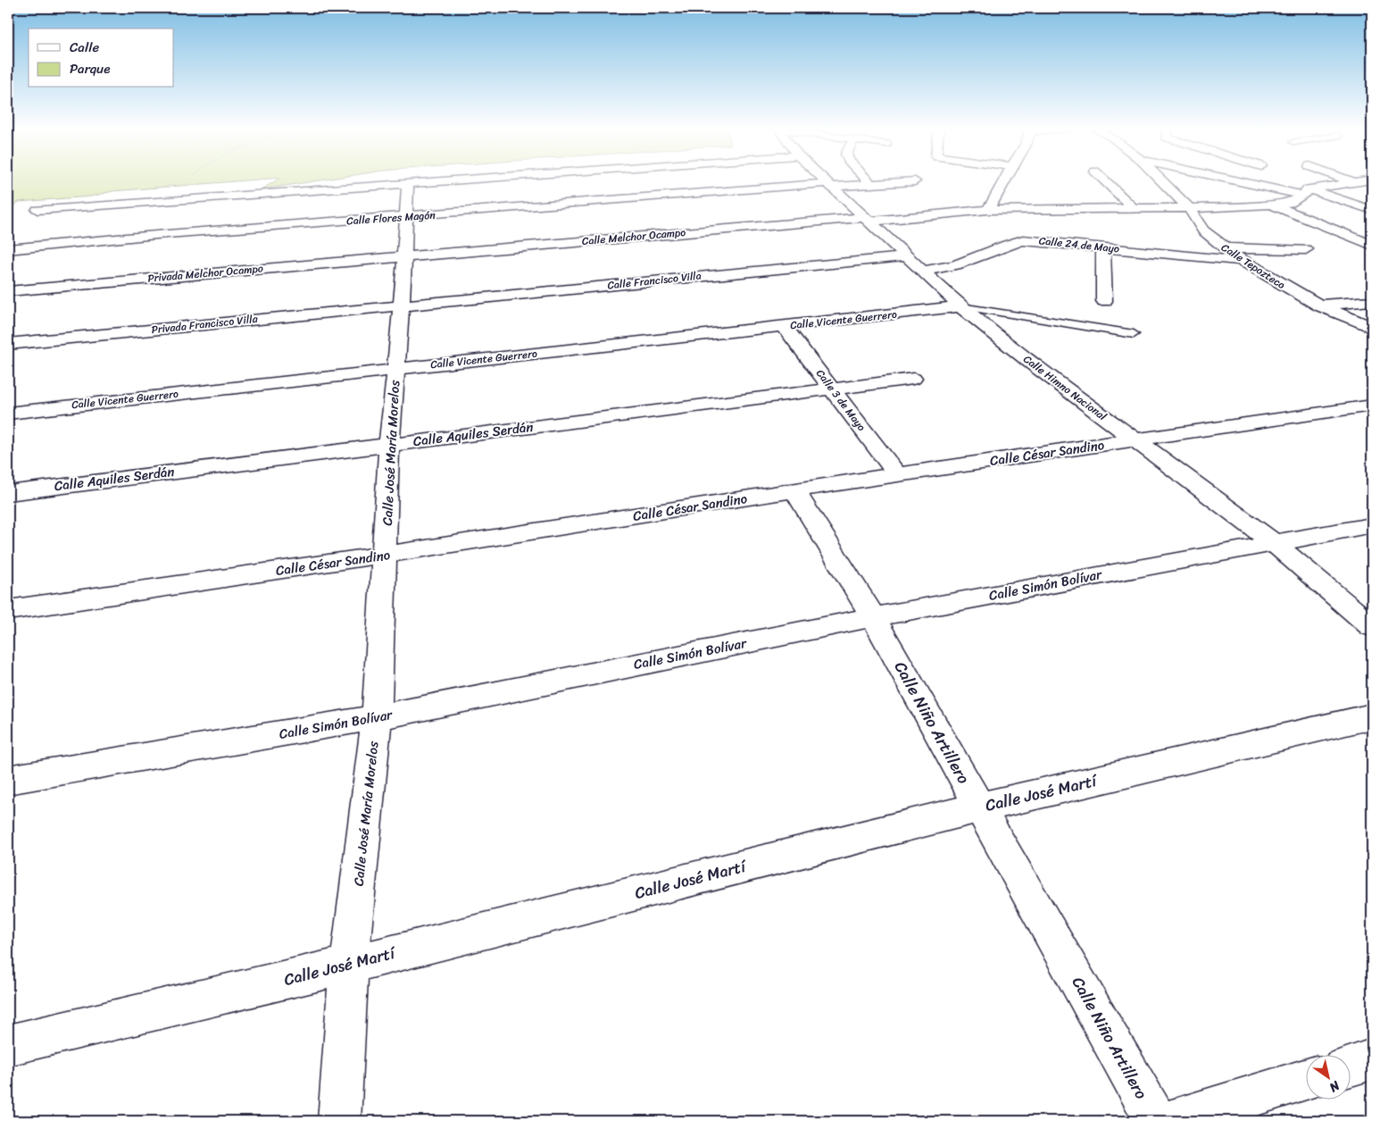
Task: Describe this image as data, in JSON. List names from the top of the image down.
{
  "streets": {
    "street": [
      "Calle Flores Magón",
      "Calle Melchor Ocampo",
      "Calle 24 de Mayo",
      "Calle Tepozteco",
      "Privada Melchor Ocampo",
      "Calle Francisco Villa",
      "Calle Vicente Guerrero",
      "Privada Francisco Villa",
      "Calle Himno Nacional",
      "Calle 3 de Mayo",
      "Calle Aquiles Serdán",
      "Calle José María Morelos",
      "Calle César Sandino",
      "Calle Simón Bolívar",
      "Calle Niño Artillero",
      "Calle José Martí"
    ]
  },
  "crossings": [
    ["Calle Flores Magón", "Calle Himno Nacional"],
    ["Calle Flores Magón", "Calle José María Morelos"],
    ["Calle Melchor Ocampo", "Calle Tepozteco"],
    ["Calle Melchor Ocampo", "Privada Melchor Ocampo"],
    ["Calle Melchor Ocampo", "Calle Himno Nacional"],
    ["Calle Melchor Ocampo", "Calle José María Morelos"],
    ["Calle 24 de Mayo", "Calle Tepozteco"],
    ["Calle 24 de Mayo", "Calle Himno Nacional"],
    ["Privada Melchor Ocampo", "Calle José María Morelos"],
    ["Calle Francisco Villa", "Privada Francisco Villa"],
    ["Calle Francisco Villa", "Calle Himno Nacional"],
    ["Calle Francisco Villa", "Calle José María Morelos"],
    ["Calle Vicente Guerrero", "Calle Himno Nacional"],
    ["Calle Vicente Guerrero", "Calle 3 de Mayo"],
    ["Calle Vicente Guerrero", "Calle José María Morelos"],
    ["Privada Francisco Villa", "Calle José María Morelos"],
    ["Calle Himno Nacional", "Calle César Sandino"],
    ["Calle Himno Nacional", "Calle Simón Bolívar"],
    ["Calle 3 de Mayo", "Calle Aquiles Serdán"],
    ["Calle 3 de Mayo", "Calle César Sandino"],
    ["Calle Aquiles Serdán", "Calle José María Morelos"],
    ["Calle José María Morelos", "Calle César Sandino"],
    ["Calle José María Morelos", "Calle Simón Bolívar"],
    ["Calle José María Morelos", "Calle José Martí"],
    ["Calle César Sandino", "Calle Niño Artillero"],
    ["Calle Simón Bolívar", "Calle Niño Artillero"],
    ["Calle Niño Artillero", "Calle José Martí"]
  ],
  "legend": ["Calle", "Parque"],
  "north": "bottom right"
}
